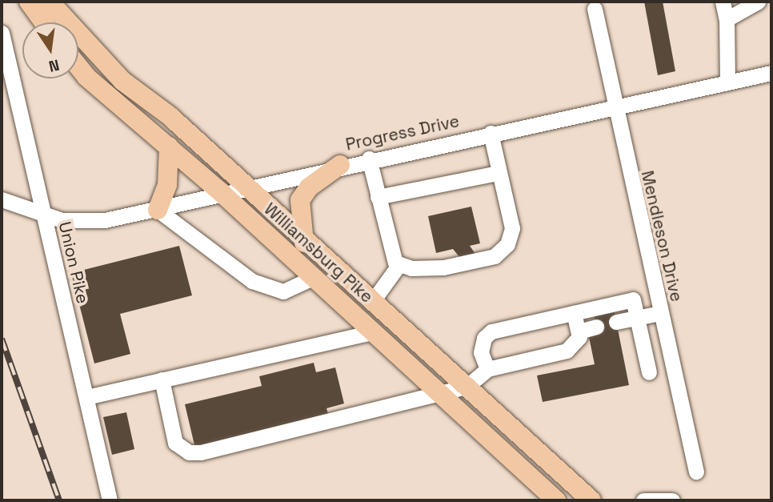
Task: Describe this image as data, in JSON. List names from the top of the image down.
{
  "streets": {
    "main road": ["Williamsburg Pike"],
    "street": ["Progress Drive", "Mendleson Drive", "Union Pike"]
  },
  "crossings": [
    ["Progress Drive", "Mendleson Drive"],
    ["Progress Drive", "Williamsburg Pike"],
    ["Progress Drive", "Union Pike"]
  ],
  "north": "bottom"
}
